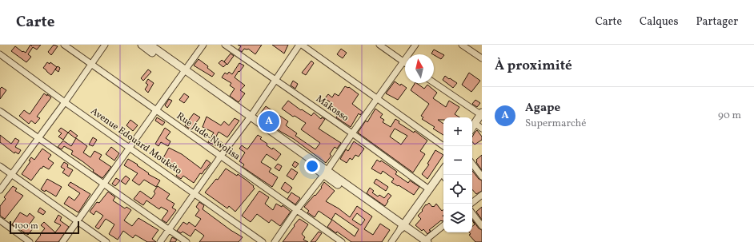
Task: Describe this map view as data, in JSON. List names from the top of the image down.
{
  "streets": {
    "street": ["Makosso", "Rue Jude-Nwolisa", "Avenue Edouard Moukéto"]
  },
  "scale_bar": "100 m",
  "north": "top",
  "page": {
    "header": "Carte",
    "nav": ["Carte", "Calques", "Partager"],
    "heading": "À proximité",
    "list": [
      {
        "mark": "A",
        "name": "Agape",
        "note": "Supermarché",
        "value": "90 m"
      }
    ],
    "pins": "A",
    "map_buttons": ["+", "−"],
    "scale": "100 m"
  }
}
